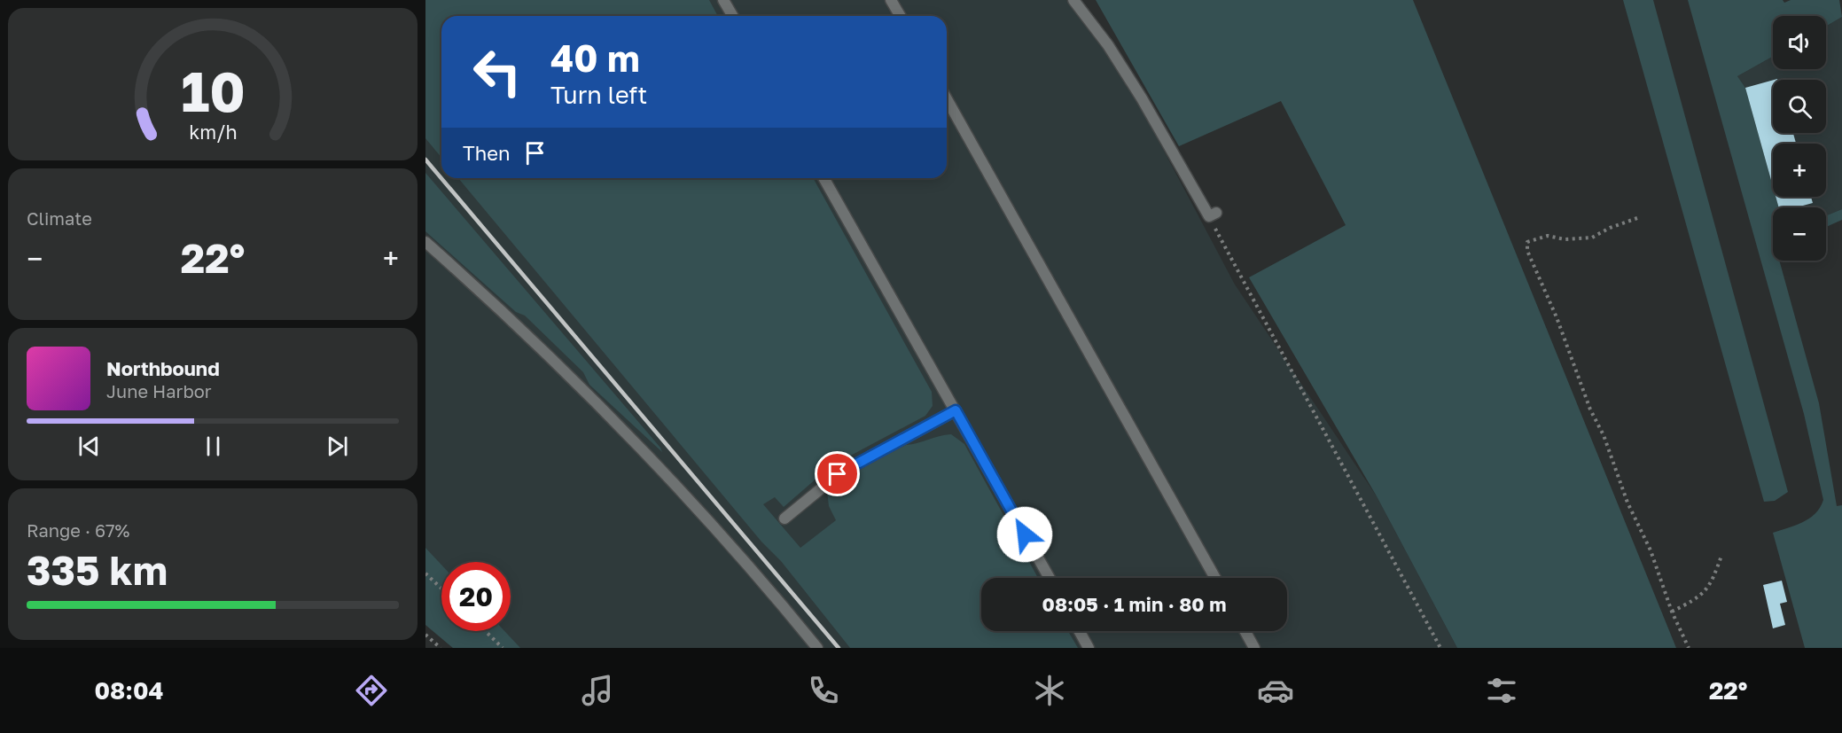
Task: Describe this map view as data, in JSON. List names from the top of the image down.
{
  "page": {
    "map_buttons": ["+", "−"],
    "turn": ["40 m", "Turn left"],
    "then": "Then",
    "tile": [
      "Climate",
      ["Range · 67%", "335 km"]
    ],
    "heat": ["−", "22°", "+"],
    "song": ["Northbound", "June Harbor"],
    "limit": "20",
    "trip": "08:05 · 1 min · 80 m",
    "tabs": ["08:04", "22°"],
    "gauge": ["10", "km/h"]
  }
}
